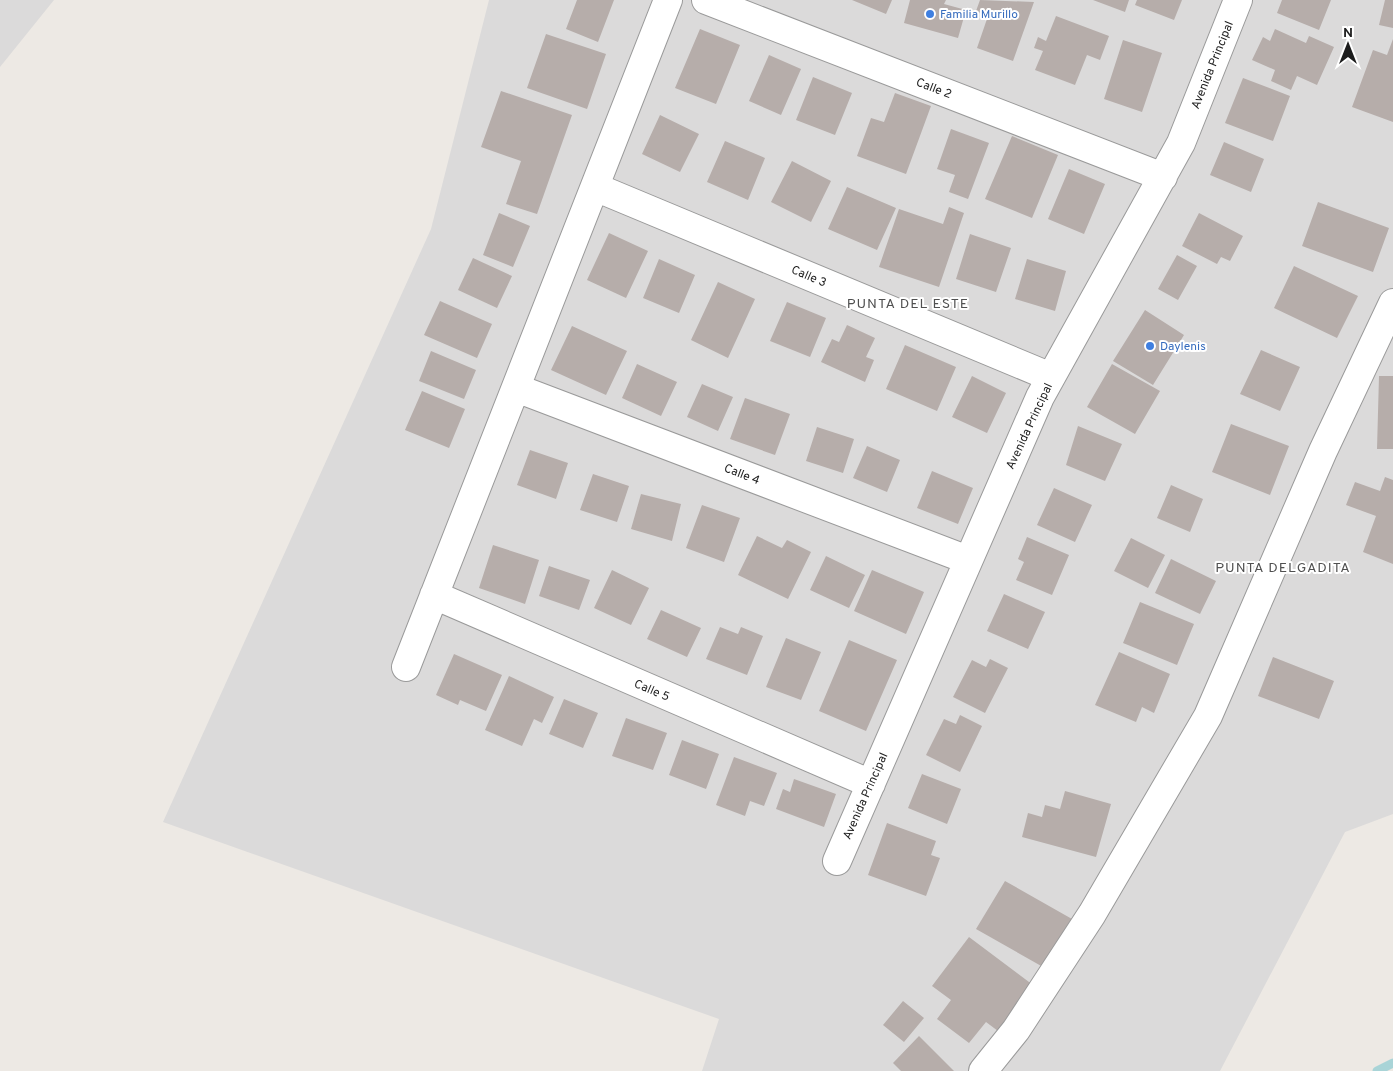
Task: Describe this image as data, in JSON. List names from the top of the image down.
{
  "streets": {
    "street": [
      "Avenida Principal",
      "Calle 2",
      "Calle 3",
      "Calle 4",
      "Calle 5"
    ]
  },
  "crossings": [
    ["Avenida Principal", "Calle 2"],
    ["Avenida Principal", "Calle 3"],
    ["Avenida Principal", "Calle 4"],
    ["Avenida Principal", "Calle 5"]
  ],
  "districts": ["PUNTA DEL ESTE", "PUNTA DELGADITA"],
  "places": ["Familia Murillo", "Daylenis"],
  "north": "top"
}
